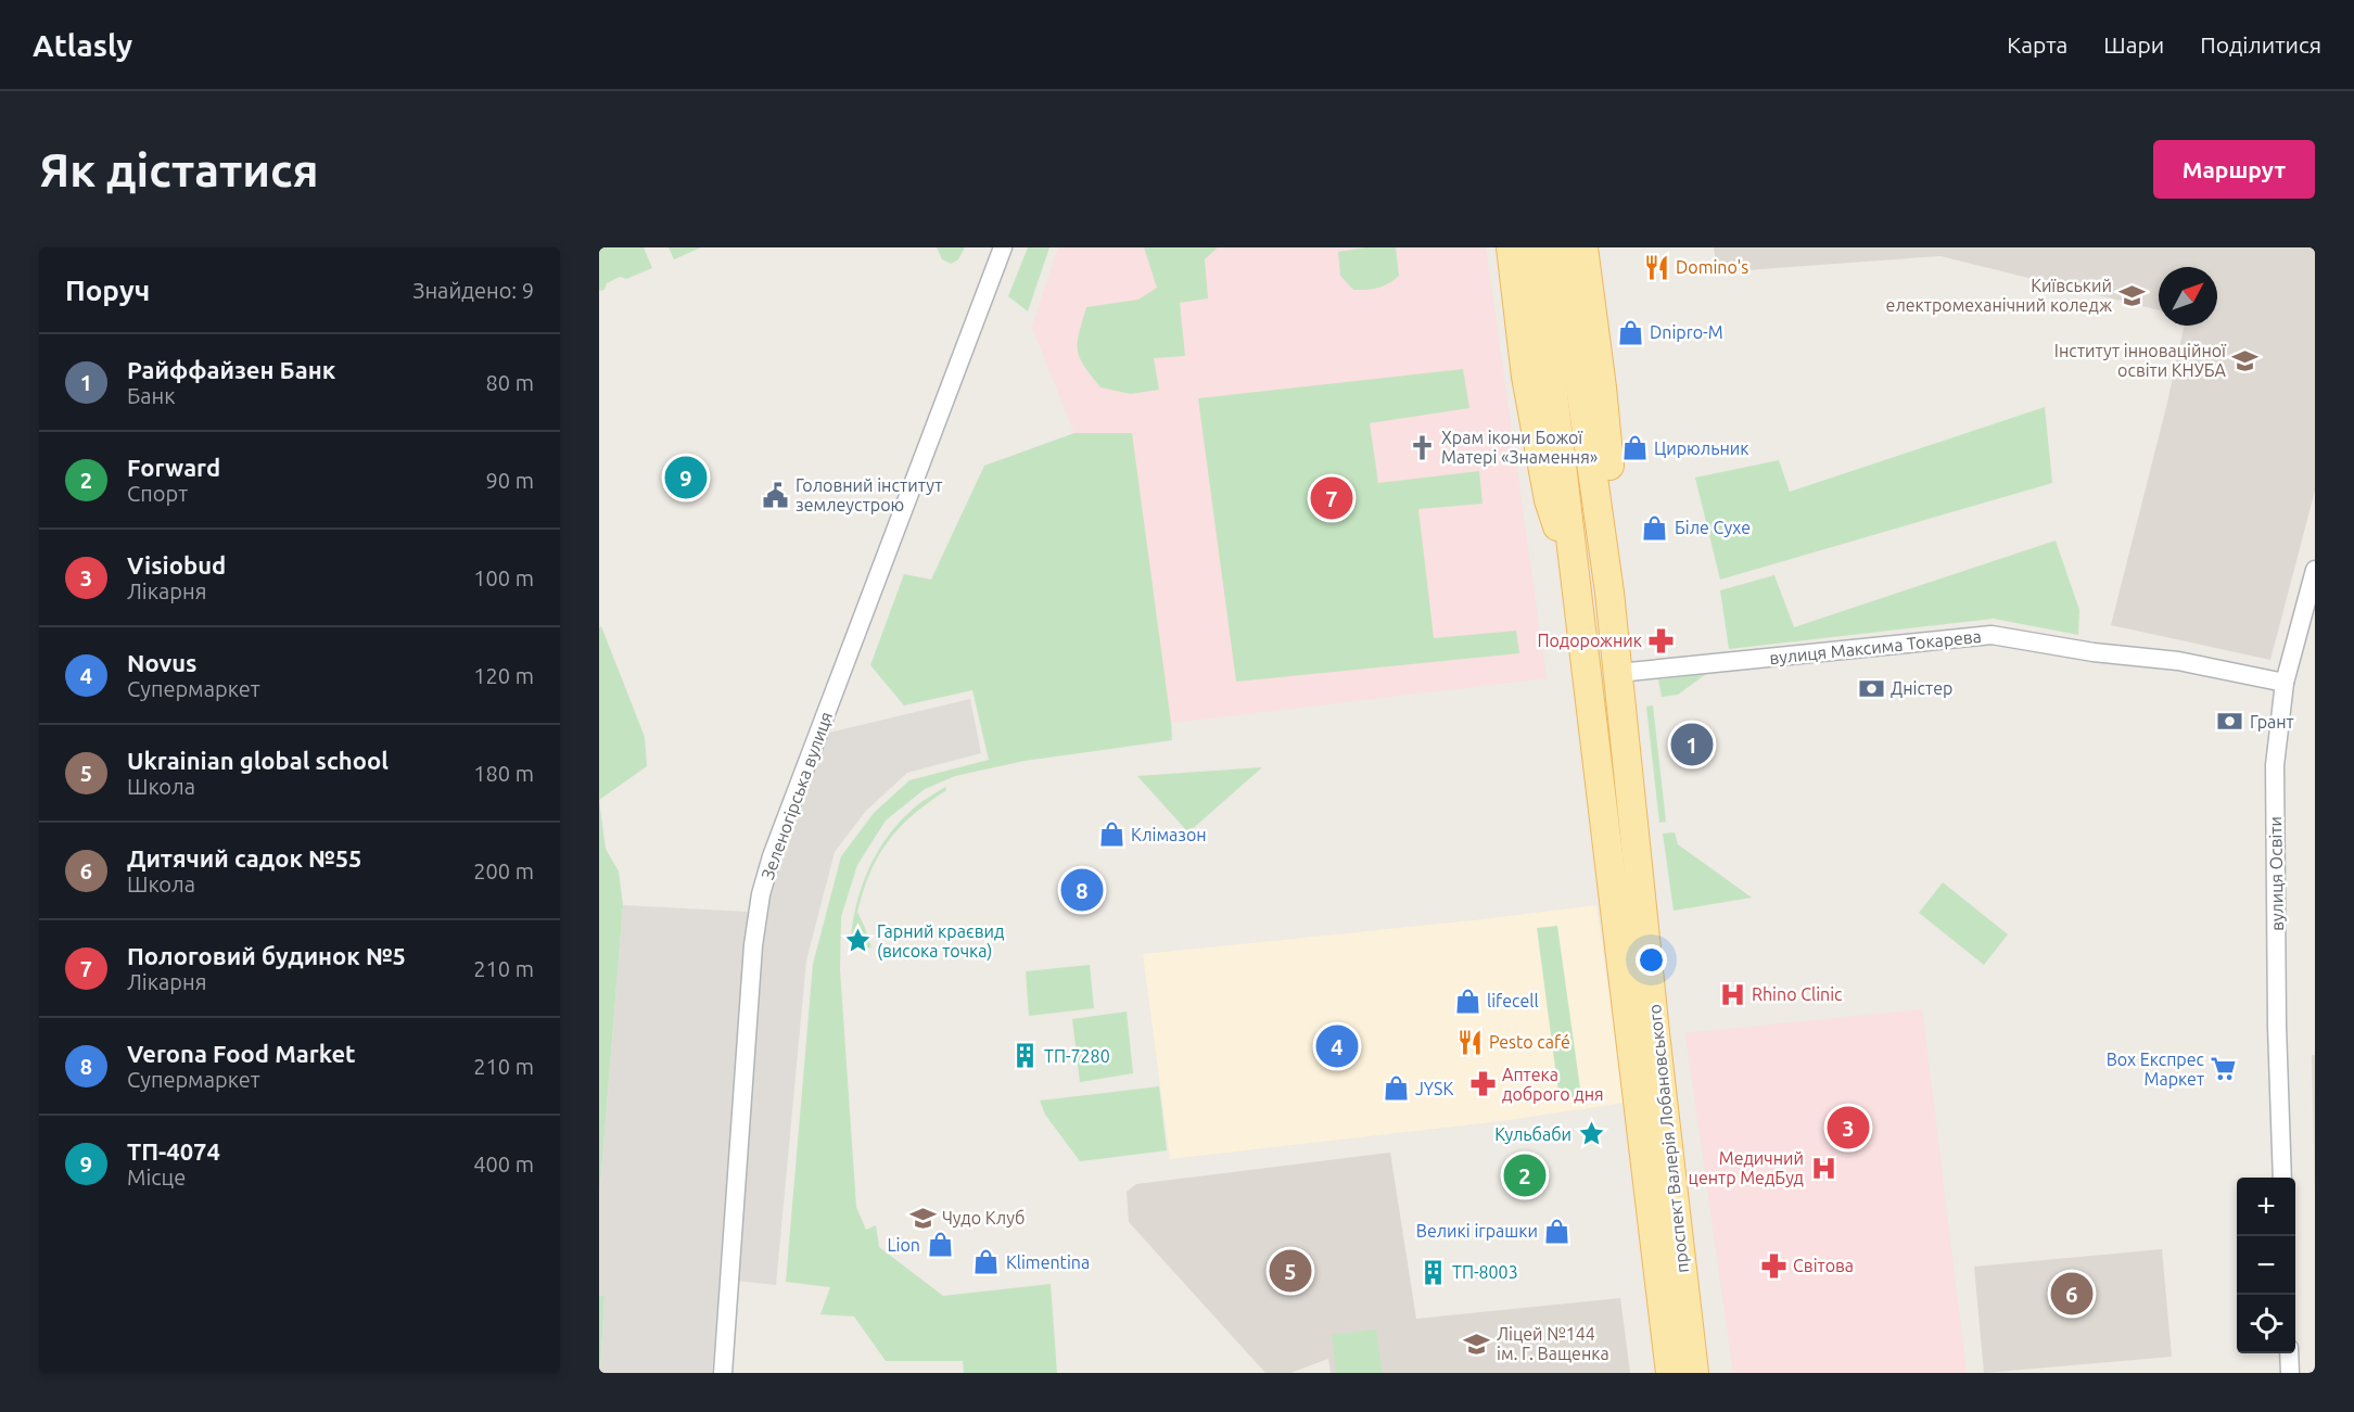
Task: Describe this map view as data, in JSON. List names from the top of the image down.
{
  "streets": {
    "main road": ["проспект Валерія Лобановського"],
    "street": ["вулиця Максима Токарева", "Зеленогірська вулиця", "вулиця Освіти"]
  },
  "crossings": [
    ["вулиця Максима Токарева", "вулиця Освіти"],
    ["вулиця Максима Токарева", "проспект Валерія Лобановського"]
  ],
  "places": {
    "restaurant": ["Domino's", "Pesto café"],
    "school or university": [
      "Київський електромеханічний коледж",
      "Інститут інноваційної освіти КНУБА",
      "Чудо Клуб",
      "Ліцей №144 ім. Г. Ващенка"
    ],
    "shop": [
      "Dnipro-M",
      "Цирюльник",
      "Біле Сухе",
      "Клімазон",
      "lifecell",
      "JYSK",
      "Великі іграшки",
      "Lion",
      "Klimentina"
    ],
    "church": ["Храм ікони Божої Матері «Знамення»"],
    "public building": ["Головний інститут землеустрою"],
    "pharmacy": ["Подорожник", "Аптека доброго дня", "Світова"],
    "bank": ["Дністер", "Грант"],
    "place": ["Гарний краєвид (висока точка)", "Кульбаби"],
    "hospital": ["Rhino Clinic", "Медичний центр МедБуд"],
    "building": ["ТП-7280", "ТП-8003"],
    "supermarket": ["Box Експрес Маркет"]
  },
  "north": "top right",
  "page": {
    "header": "Atlasly",
    "nav": ["Карта", "Шари", "Поділитися"],
    "buttons": "Маршрут",
    "title": "Як дістатися",
    "heading": ["Поруч", "Знайдено: 9"],
    "list": [
      {
        "mark": "1",
        "name": "Райффайзен Банк",
        "note": "Банк",
        "value": "80 m"
      },
      {
        "mark": "2",
        "name": "Forward",
        "note": "Спорт",
        "value": "90 m"
      },
      {
        "mark": "3",
        "name": "Visiobud",
        "note": "Лікарня",
        "value": "100 m"
      },
      {
        "mark": "4",
        "name": "Novus",
        "note": "Супермаркет",
        "value": "120 m"
      },
      {
        "mark": "5",
        "name": "Ukrainian global school",
        "note": "Школа",
        "value": "180 m"
      },
      {
        "mark": "6",
        "name": "Дитячий садок №55",
        "note": "Школа",
        "value": "200 m"
      },
      {
        "mark": "7",
        "name": "Пологовий будинок №5",
        "note": "Лікарня",
        "value": "210 m"
      },
      {
        "mark": "8",
        "name": "Verona Food Market",
        "note": "Супермаркет",
        "value": "210 m"
      },
      {
        "mark": "9",
        "name": "ТП-4074",
        "note": "Місце",
        "value": "400 m"
      }
    ],
    "pins": [
      "9",
      "7",
      "1",
      "8",
      "4",
      "3",
      "2",
      "5",
      "6"
    ],
    "map_buttons": ["+", "−"]
  }
}
